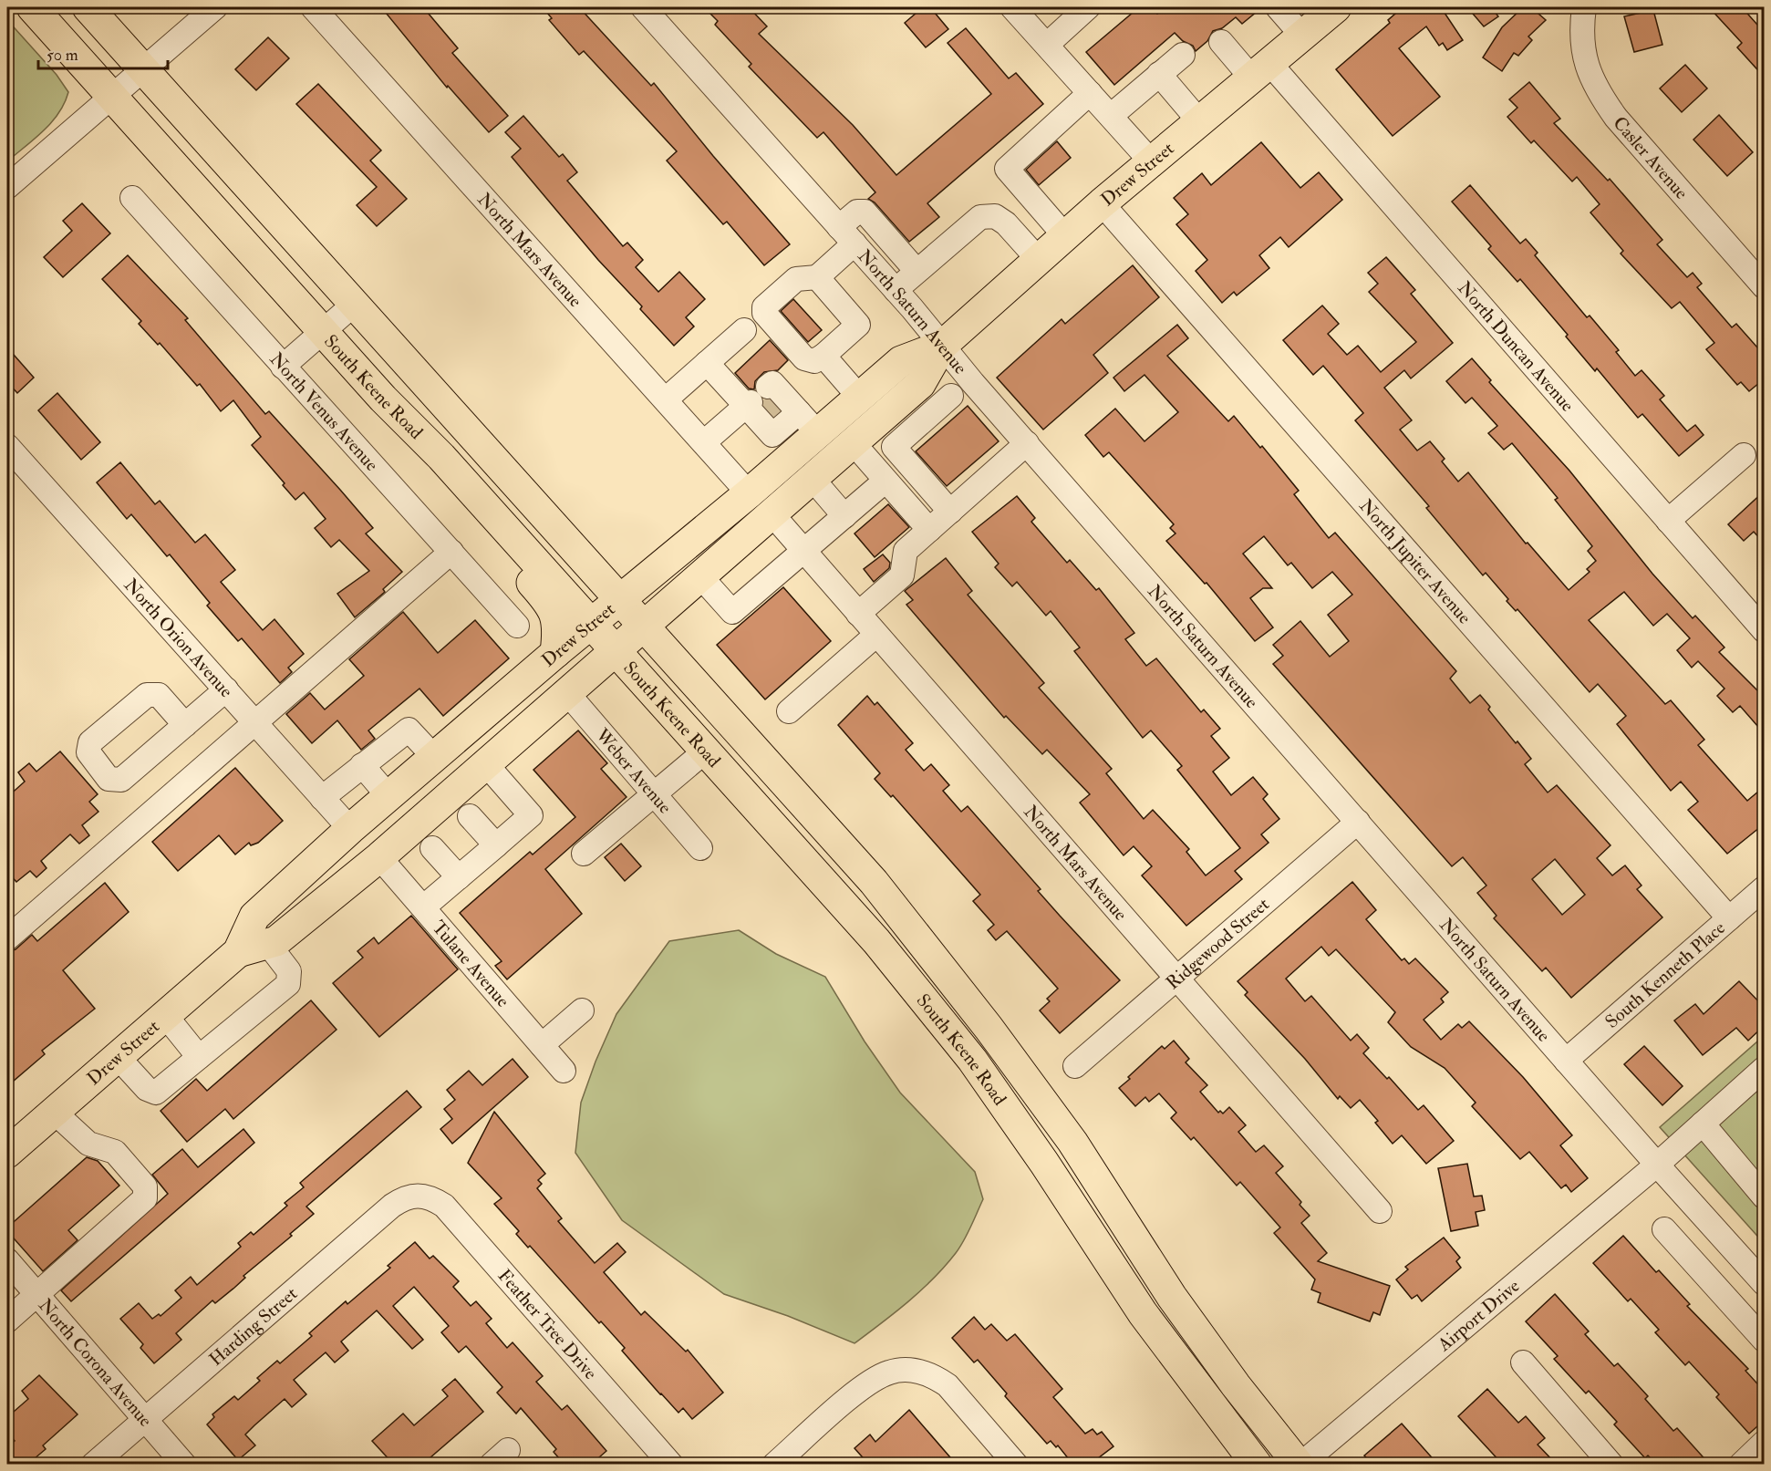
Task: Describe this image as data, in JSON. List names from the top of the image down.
{
  "streets": {
    "main road": ["Drew Street", "South Keene Road"],
    "street": [
      "Casler Avenue",
      "North Mars Avenue",
      "North Saturn Avenue",
      "North Duncan Avenue",
      "North Venus Avenue",
      "North Jupiter Avenue",
      "North Orion Avenue",
      "Weber Avenue",
      "Ridgewood Street",
      "Tulane Avenue",
      "South Kenneth Place",
      "Airport Drive",
      "Feather Tree Drive",
      "Harding Street",
      "North Corona Avenue"
    ]
  },
  "crossings": [
    ["Drew Street", "North Mars Avenue"],
    ["Drew Street", "North Saturn Avenue"],
    ["Drew Street", "North Duncan Avenue"],
    ["Drew Street", "South Keene Road"],
    ["Drew Street", "North Jupiter Avenue"],
    ["Drew Street", "North Orion Avenue"],
    ["Drew Street", "Weber Avenue"],
    ["Drew Street", "Tulane Avenue"],
    ["North Mars Avenue", "Ridgewood Street"],
    ["North Saturn Avenue", "Ridgewood Street"],
    ["North Saturn Avenue", "South Kenneth Place"],
    ["North Saturn Avenue", "Airport Drive"],
    ["South Keene Road", "Airport Drive"],
    ["North Jupiter Avenue", "South Kenneth Place"],
    ["Feather Tree Drive", "Harding Street"],
    ["Harding Street", "North Corona Avenue"]
  ],
  "scale_bar": "50 m"
}
